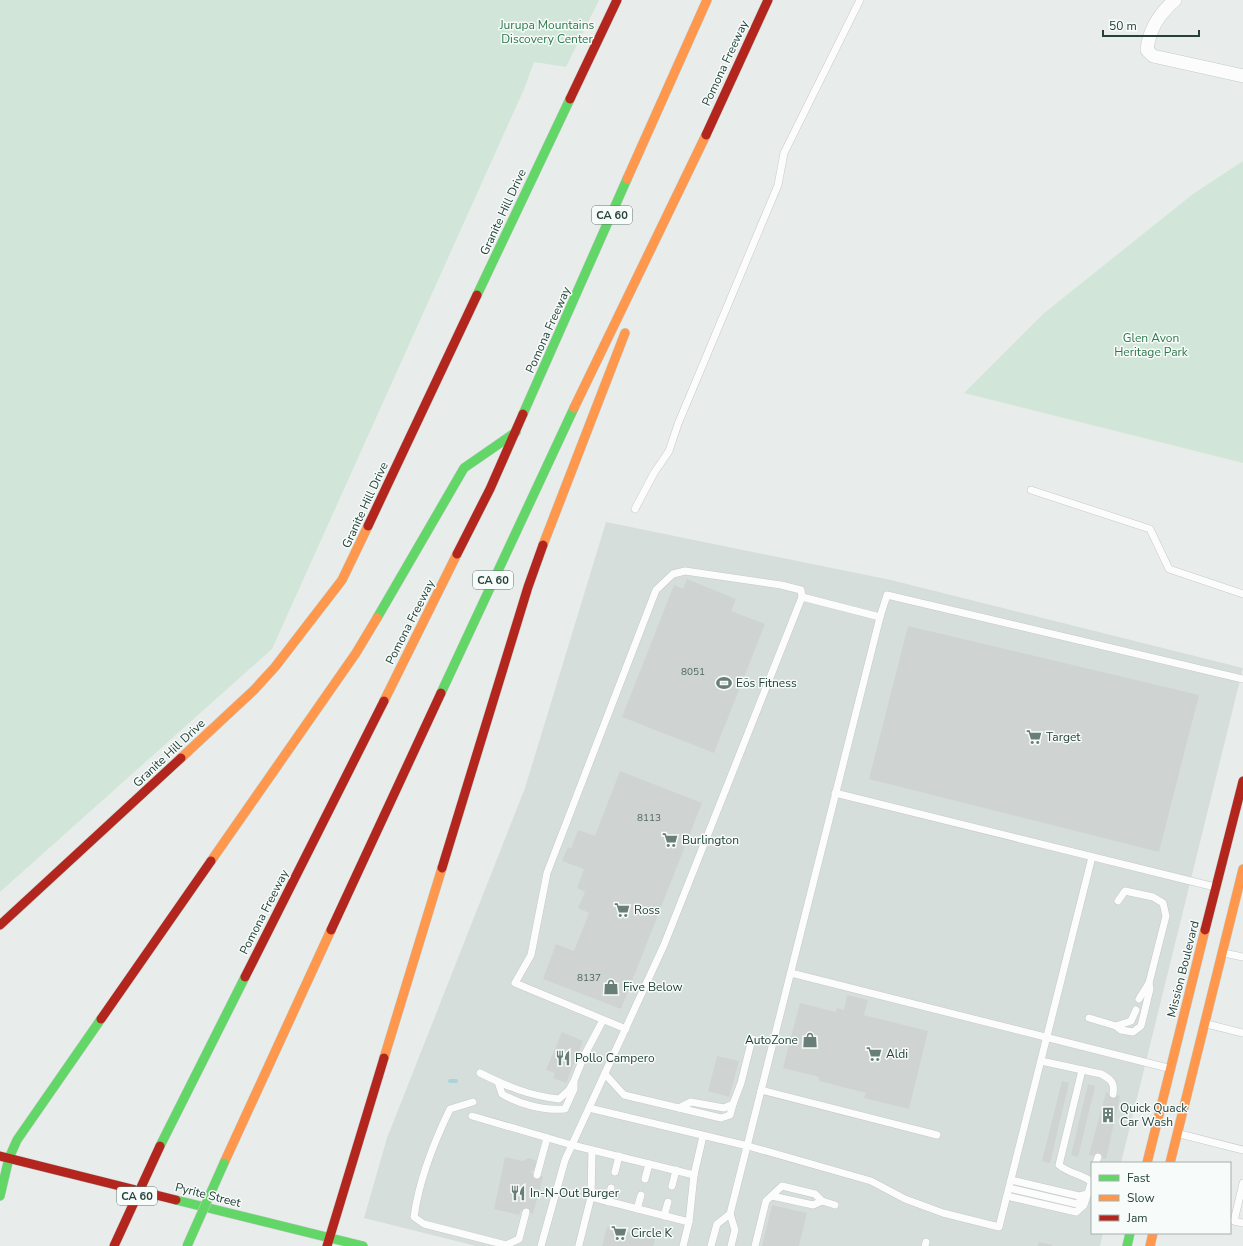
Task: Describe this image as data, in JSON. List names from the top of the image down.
{
  "streets": {
    "main road": [
      "Pomona Freeway",
      "Granite Hill Drive",
      "CA 60",
      "Mission Boulevard",
      "Pyrite Street"
    ]
  },
  "parks": ["Jurupa Mountains Discovery Center", "Glen Avon Heritage Park"],
  "places": {
    "sports": ["Eōs Fitness"],
    "supermarket": [
      "Target",
      "Burlington",
      "Ross",
      "Aldi",
      "Circle K"
    ],
    "shop": ["Five Below", "AutoZone"],
    "restaurant": ["Pollo Campero", "In-N-Out Burger"],
    "building": ["Quick Quack Car Wash"]
  },
  "house_numbers": ["8051", "8113", "8137"],
  "legend": ["Fast", "Slow", "Jam"],
  "scale_bar": "50 m"
}
